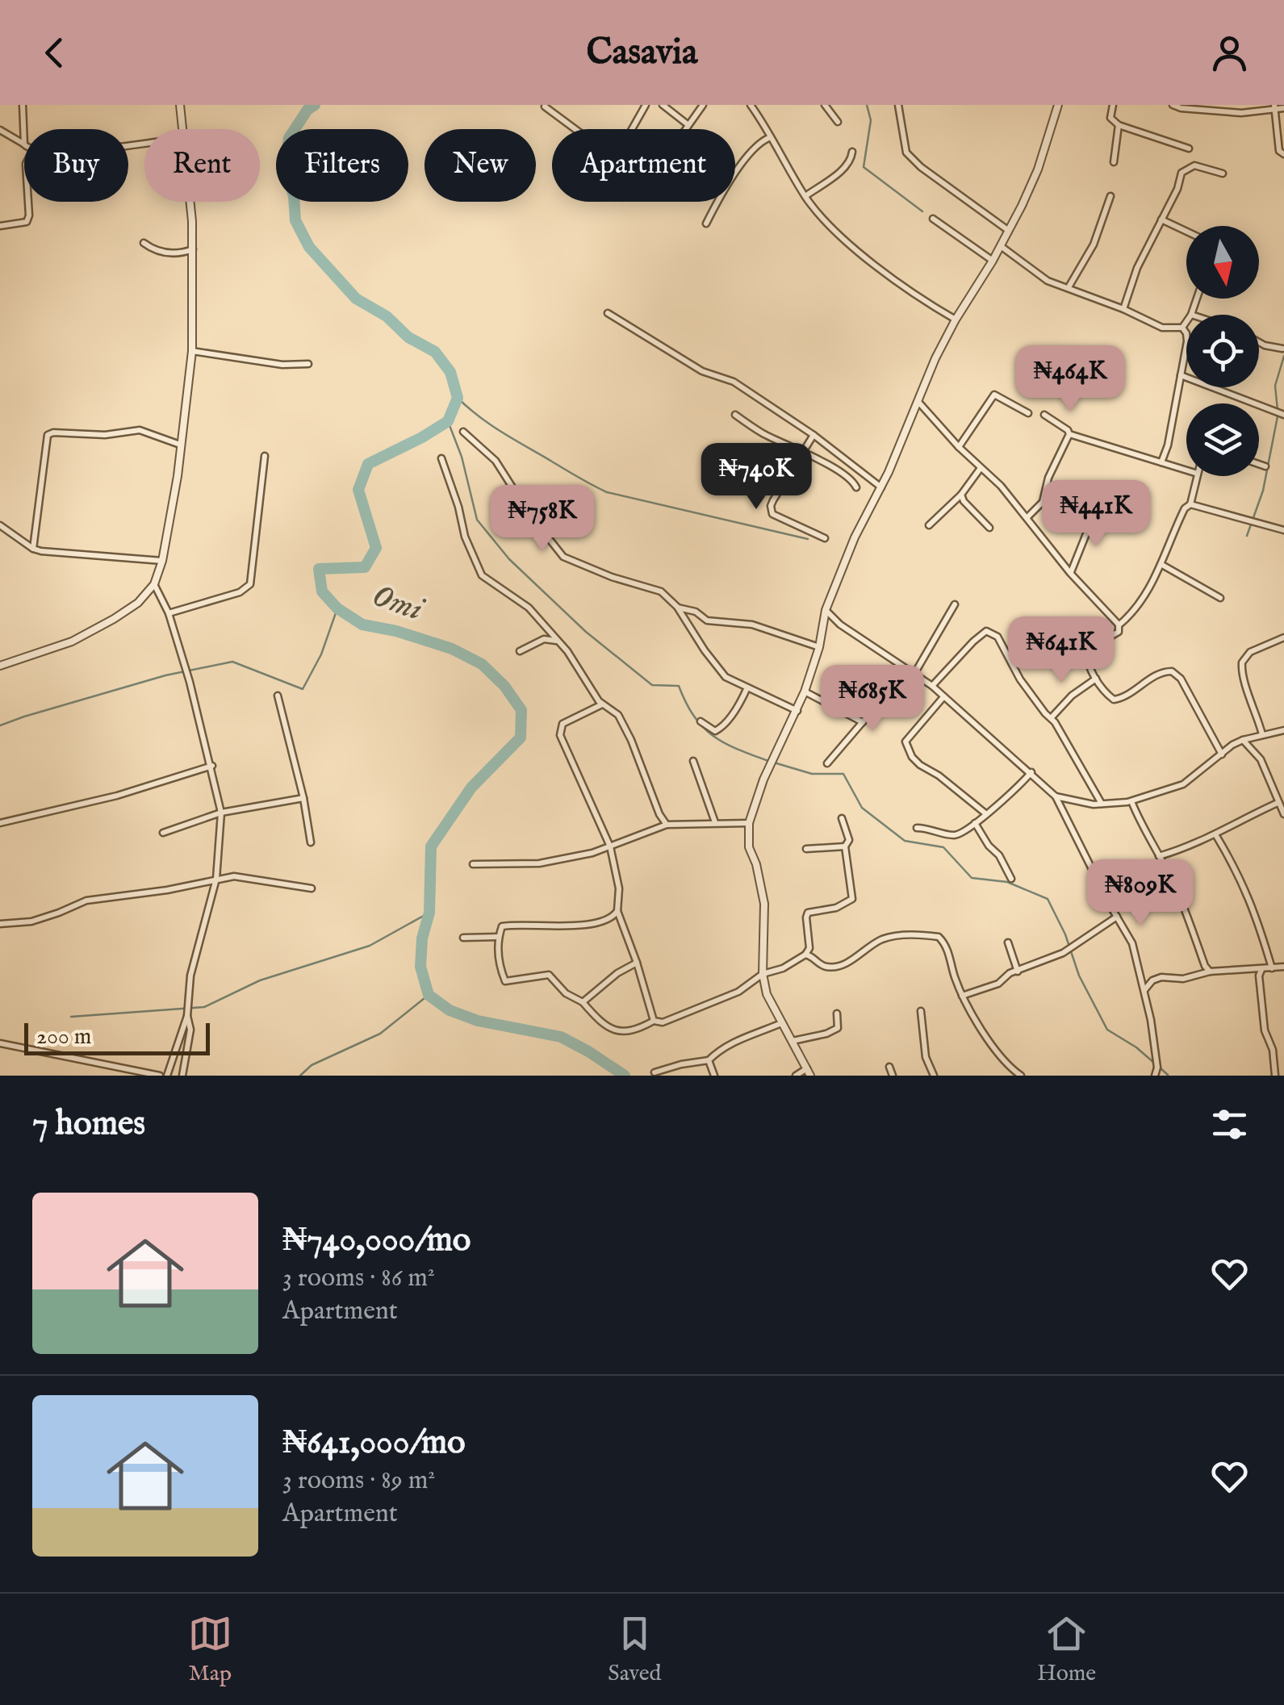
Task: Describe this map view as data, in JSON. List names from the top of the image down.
{
  "water": ["Omi"],
  "scale_bar": "200 m",
  "north": "bottom",
  "page": {
    "header": "Casavia",
    "chip": [
      "Buy",
      "Rent",
      "Filters",
      "New",
      "Apartment"
    ],
    "price": [
      "₦464K",
      "₦740K",
      "₦441K",
      "₦758K",
      "₦641K",
      "₦685K",
      "₦809K"
    ],
    "scale": "200 m",
    "heading": "7 homes",
    "list": [
      {
        "name": "₦740,000/mo",
        "note": "3 rooms · 86 m² · Apartment"
      },
      {
        "name": "₦641,000/mo",
        "note": "3 rooms · 89 m² · Apartment"
      }
    ],
    "tabs": ["Map", "Saved", "Home"]
  }
}
